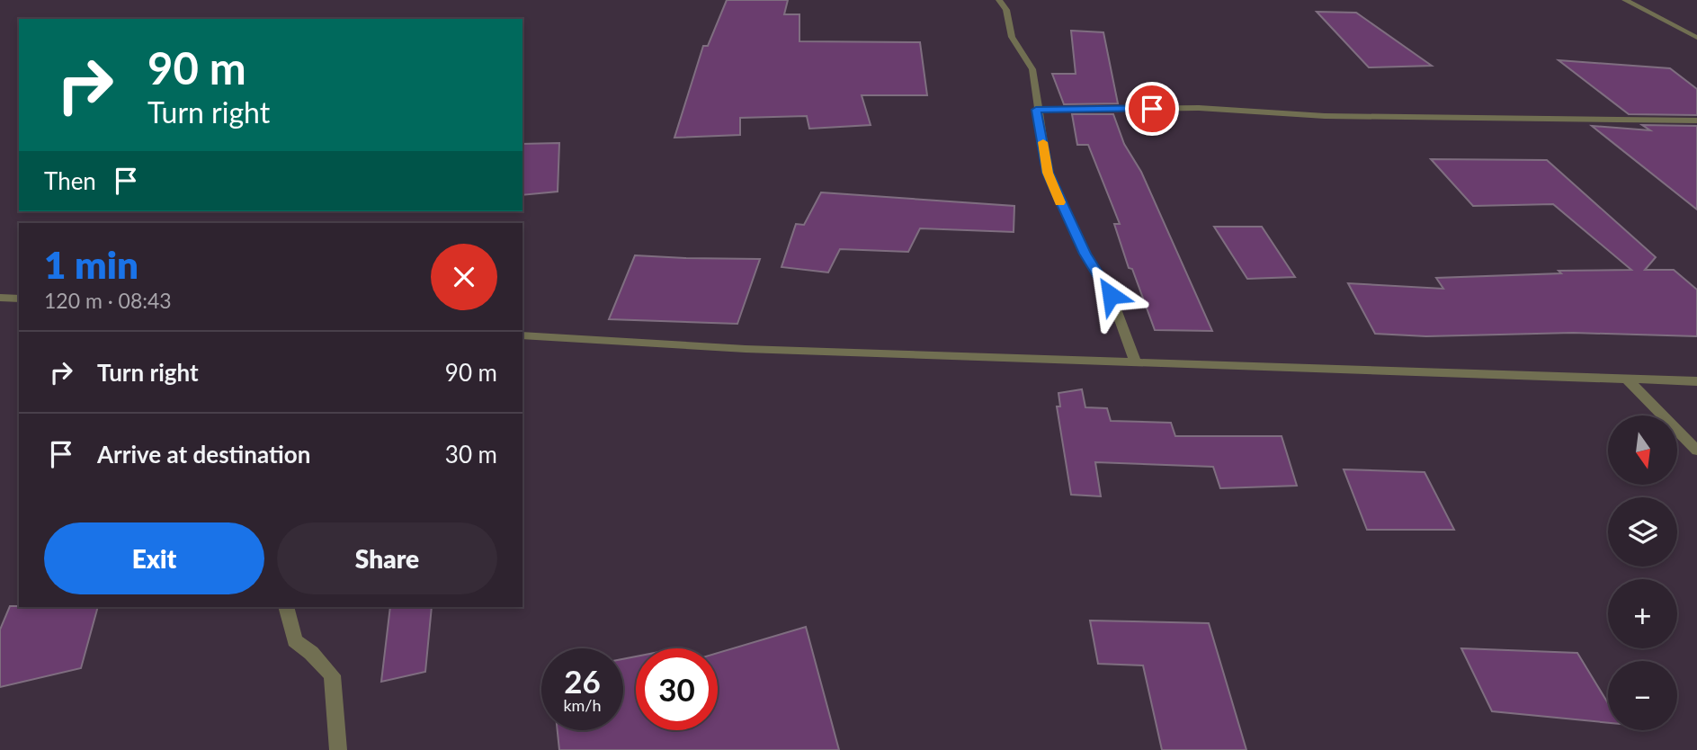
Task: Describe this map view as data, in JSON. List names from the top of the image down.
{
  "north": "bottom",
  "page": {
    "turn": ["90 m", "Turn right"],
    "then": "Then",
    "heading": ["1 min", "120 m · 08:43"],
    "list": [
      {
        "name": "Turn right",
        "value": "90 m"
      },
      {
        "name": "Arrive at destination",
        "value": "30 m"
      }
    ],
    "map_buttons": ["+", "−"],
    "buttons": ["Exit", "Share"],
    "speed": "26 km/h",
    "limit": "30"
  }
}
